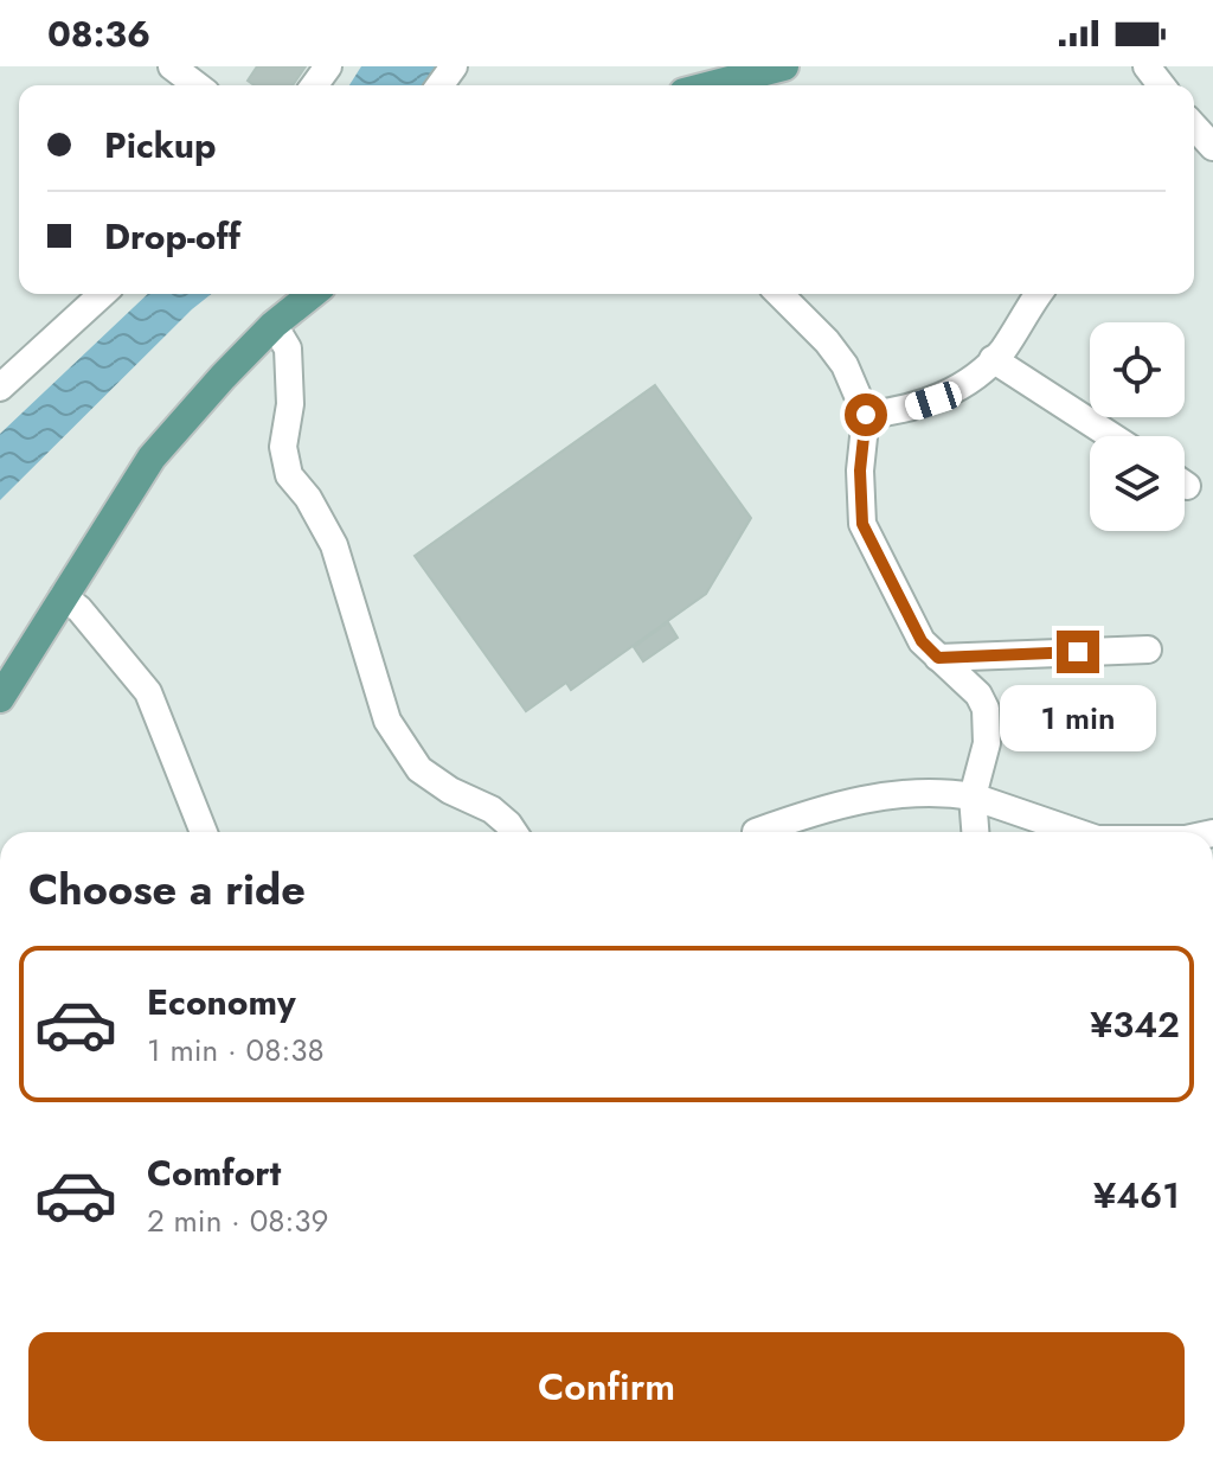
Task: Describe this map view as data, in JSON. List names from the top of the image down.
{
  "page": {
    "status": "08:36",
    "banner": ["Pickup", "Drop-off"],
    "bubble": "1 min",
    "heading": "Choose a ride",
    "list": [
      {
        "name": "Economy",
        "note": "1 min · 08:38",
        "value": "¥342"
      },
      {
        "name": "Comfort",
        "note": "2 min · 08:39",
        "value": "¥461"
      }
    ],
    "buttons": "Confirm"
  }
}
